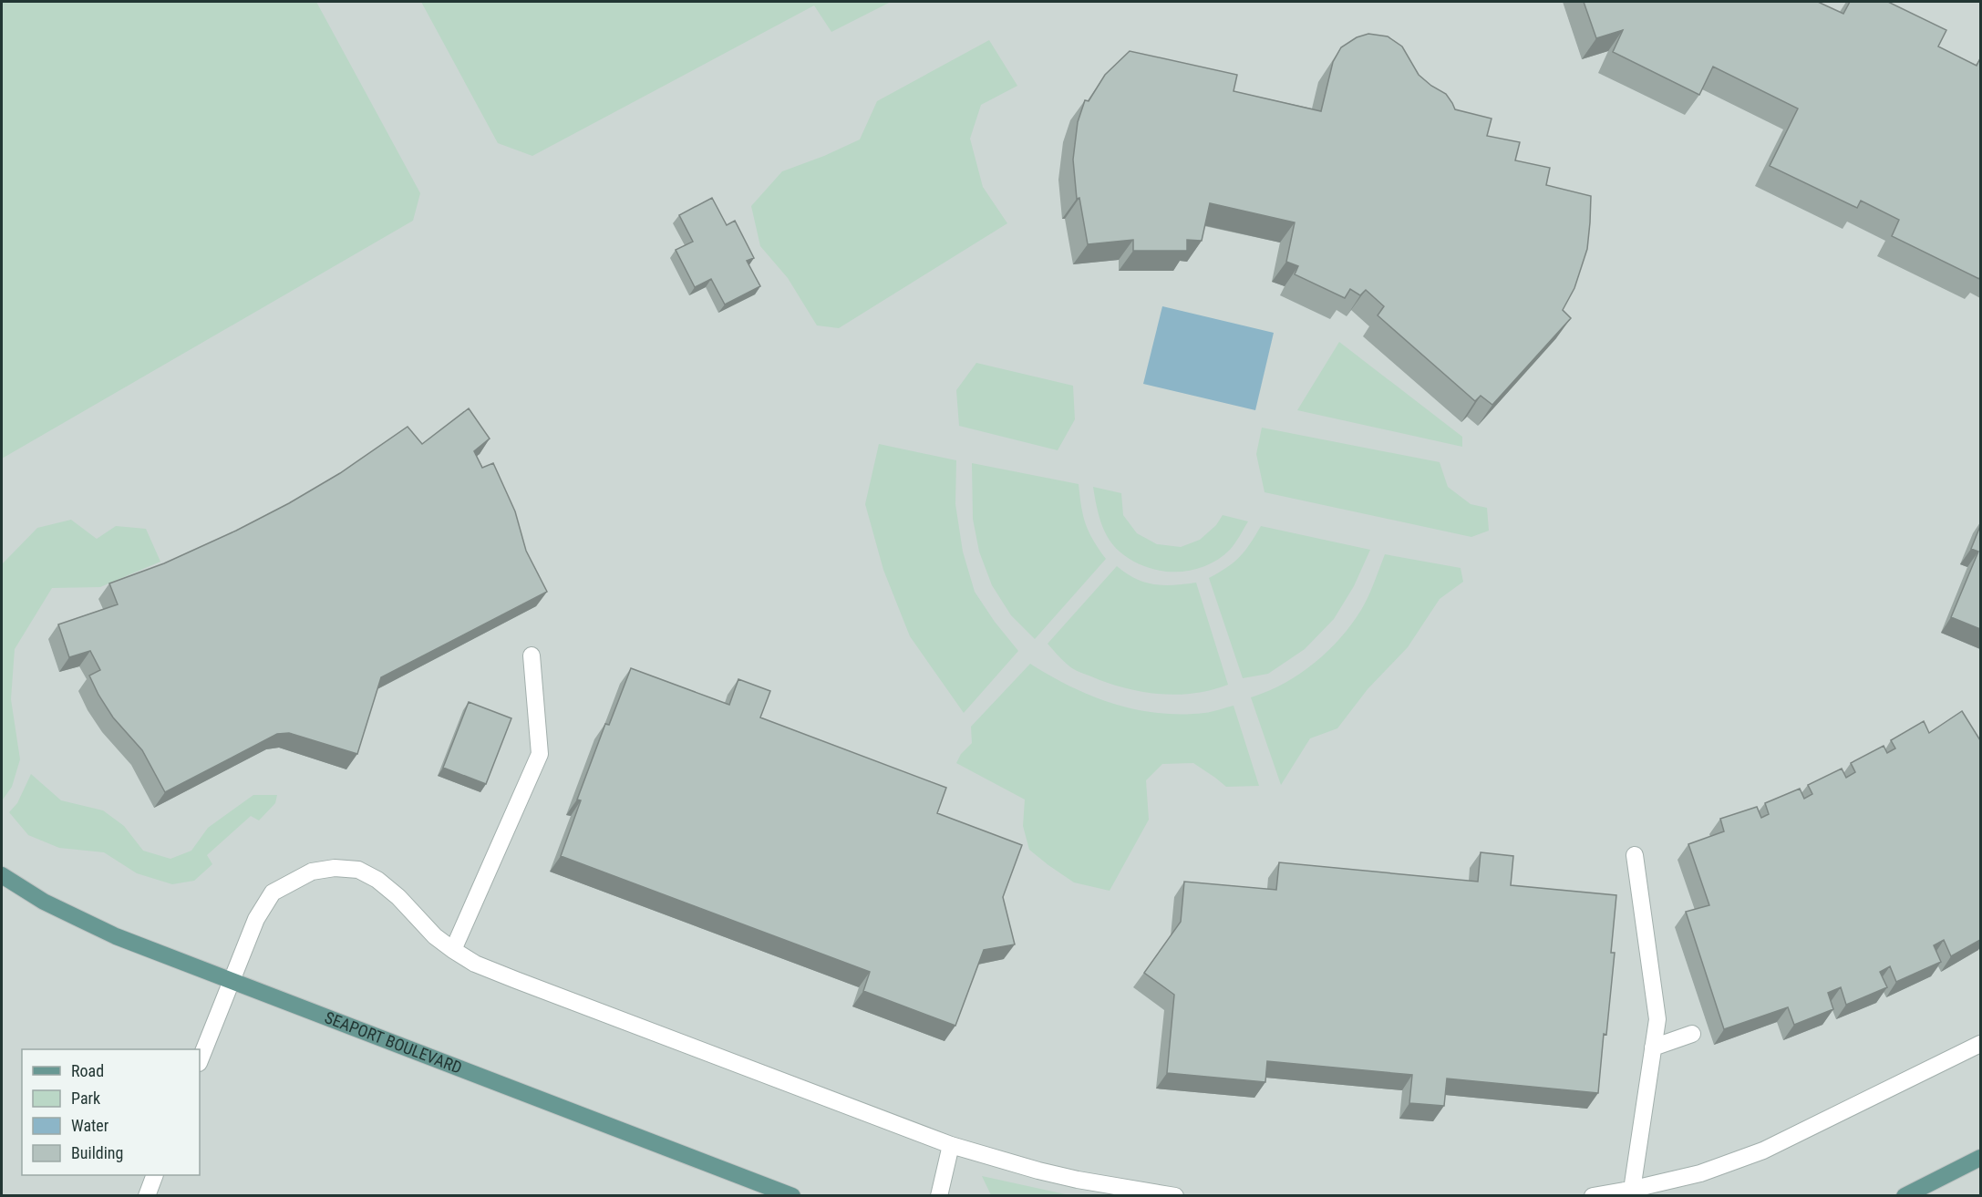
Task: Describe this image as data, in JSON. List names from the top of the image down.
{
  "streets": {
    "main road": ["SEAPORT BOULEVARD"]
  },
  "legend": [
    "Road",
    "Park",
    "Water",
    "Building"
  ]
}
